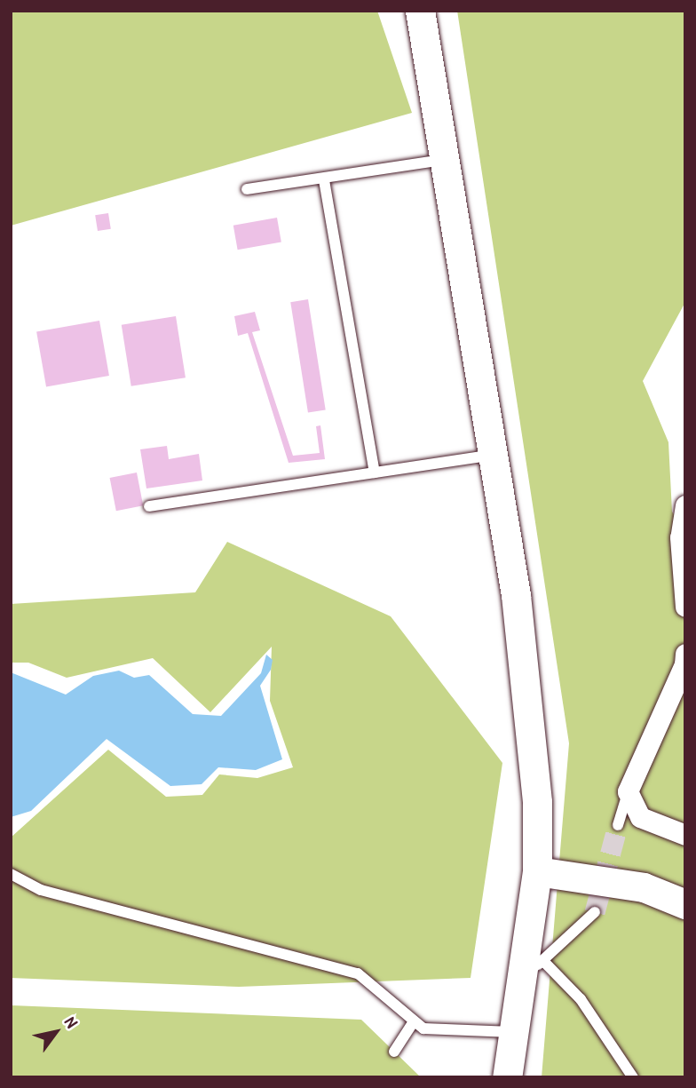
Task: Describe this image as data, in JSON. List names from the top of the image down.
{
  "north": "top right"
}
